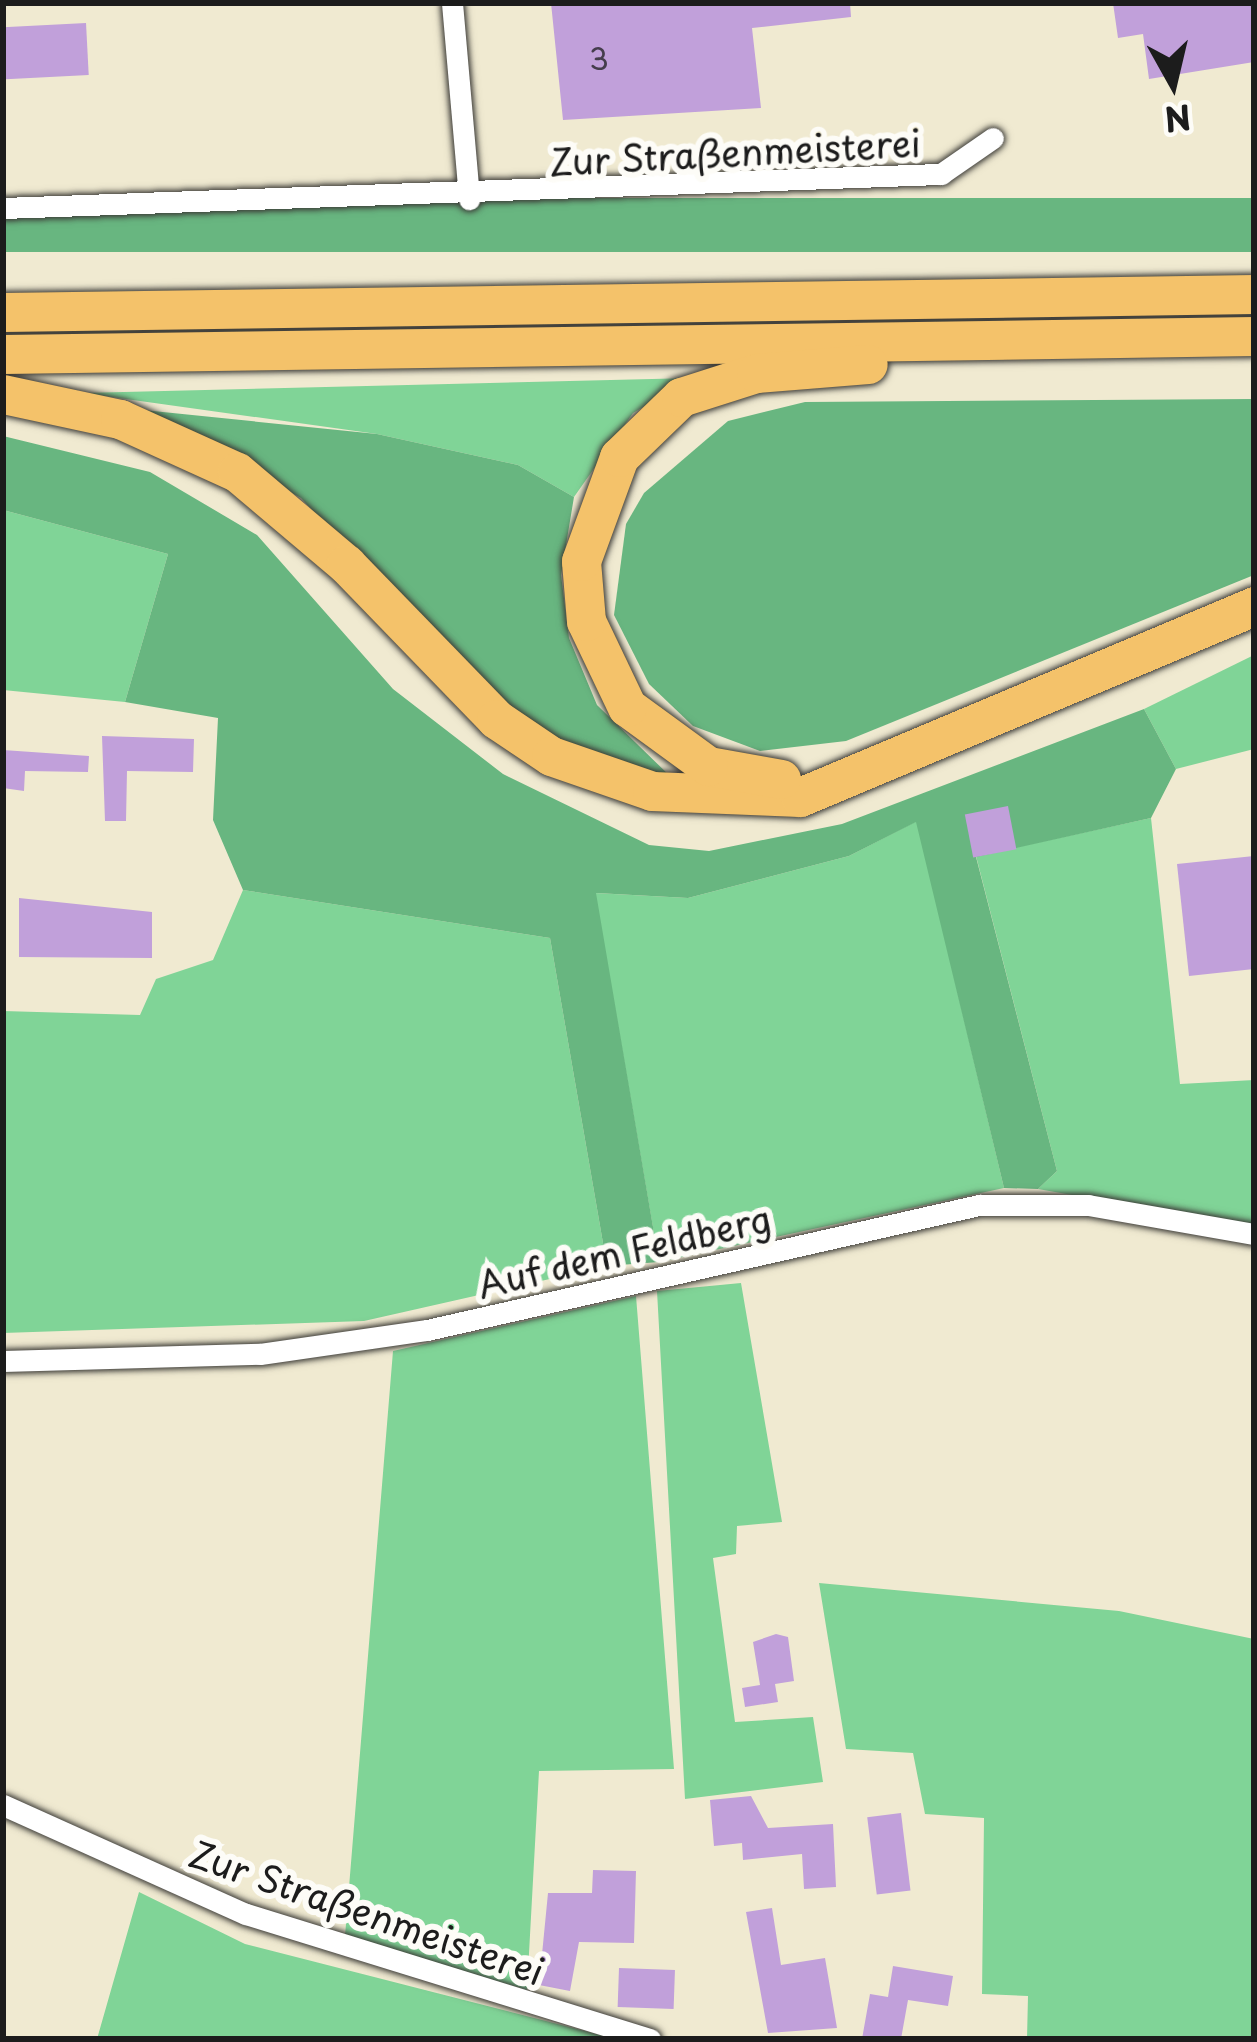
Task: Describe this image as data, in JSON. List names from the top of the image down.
{
  "streets": {
    "street": ["Zur Straßenmeisterei", "Auf dem Feldberg"]
  },
  "house_numbers": ["3"],
  "north": "bottom"
}
